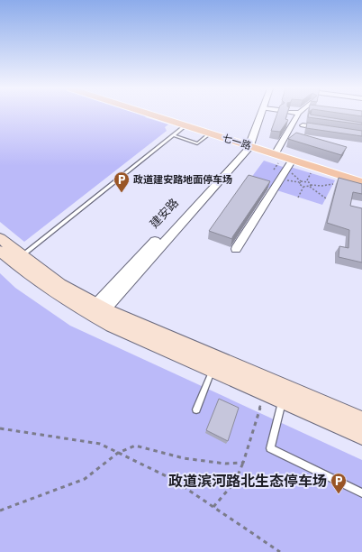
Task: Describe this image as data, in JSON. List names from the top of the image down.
{
  "streets": {
    "main road": ["七一路"]
  },
  "places": {
    "parking": ["政道建安路地面停车场", "政道滨河路北生态停车场"]
  }
}
